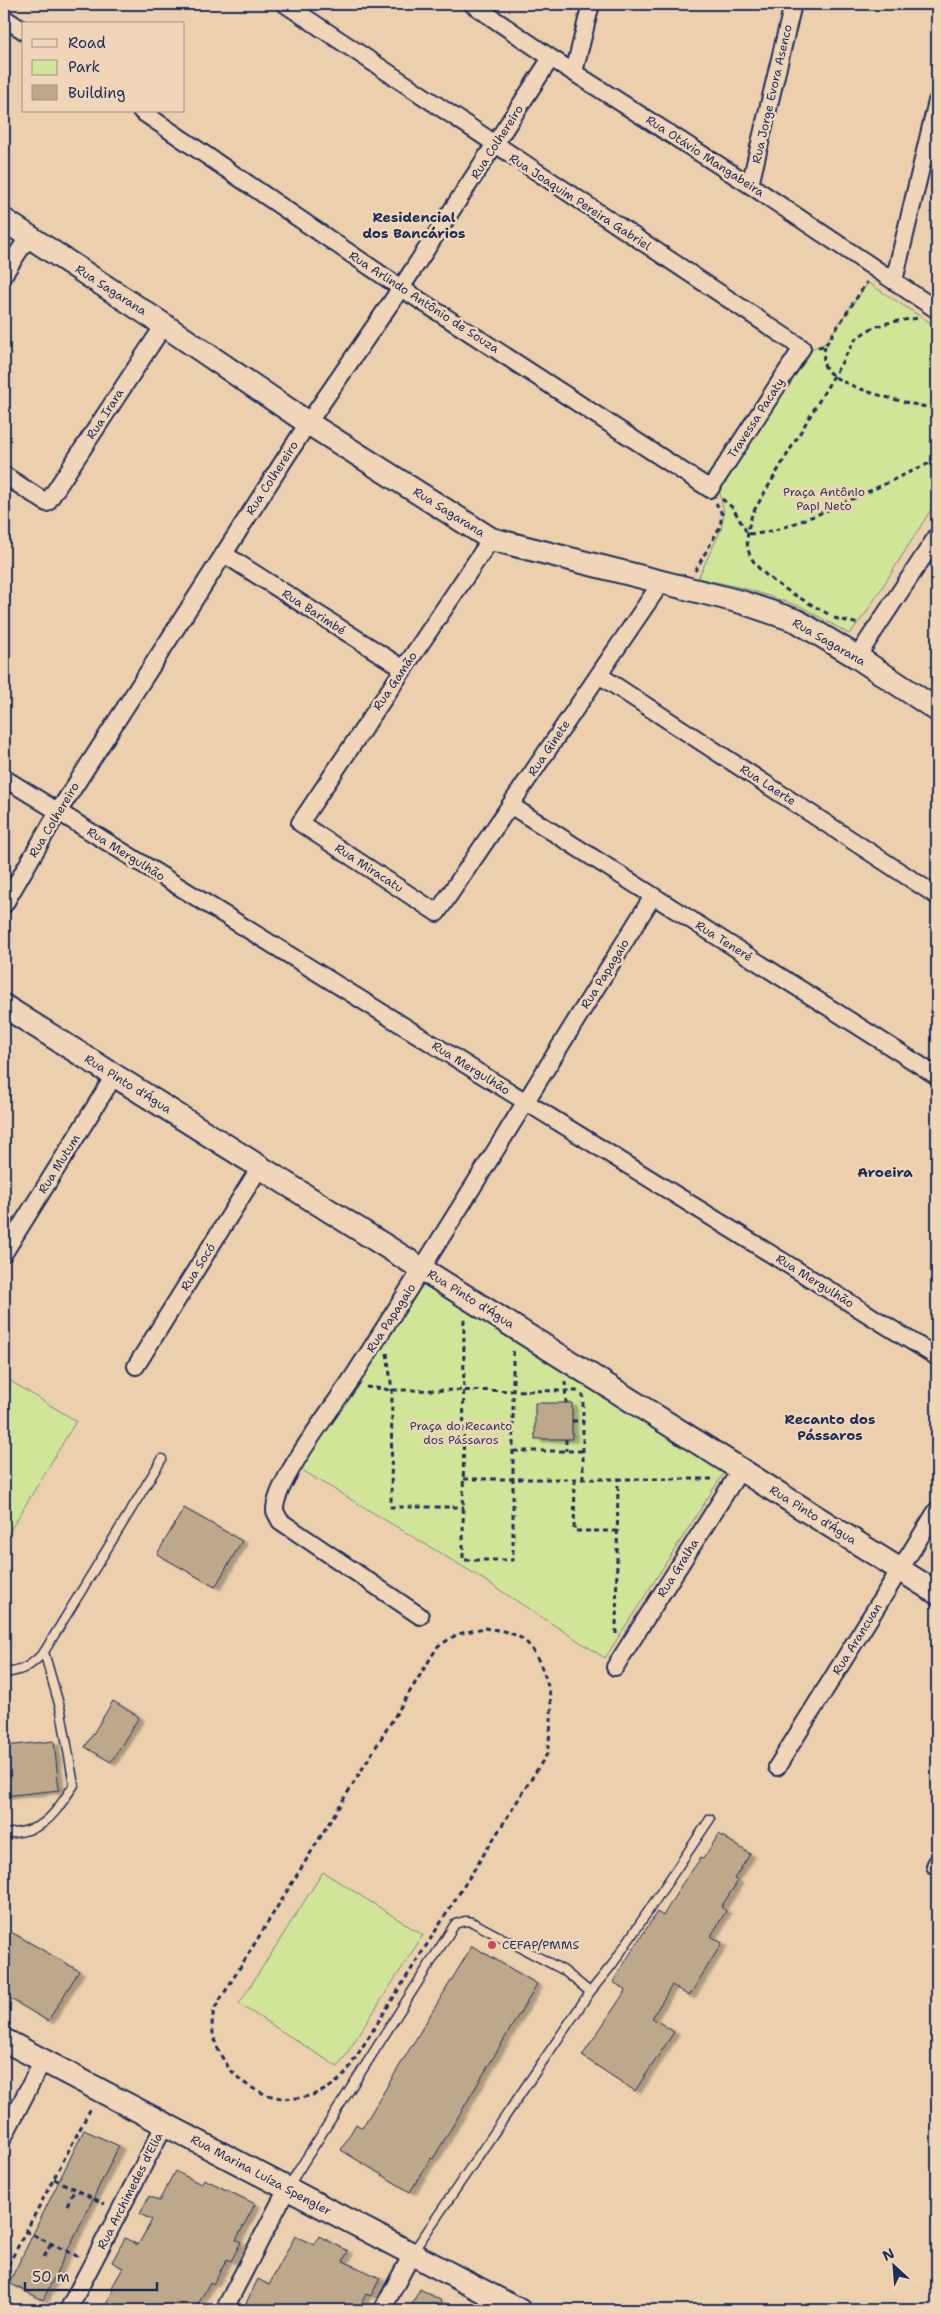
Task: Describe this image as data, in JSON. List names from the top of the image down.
{
  "streets": {
    "street": [
      "Rua Jorge Evora Asenco",
      "Rua Colhereiro",
      "Rua Otávio Mangabeira",
      "Rua Joaquim Pereira Gabriel",
      "Rua Sagarana",
      "Rua Arlindo Antônio de Souza",
      "Rua Irara",
      "Travessa Pacaty",
      "Rua Barimbé",
      "Rua Gamão",
      "Rua Ginete",
      "Rua Laerte",
      "Rua Mergulhão",
      "Rua Miracatu",
      "Rua Teneré",
      "Rua Papagaio",
      "Rua Pinto d'Água",
      "Rua Mutum",
      "Rua Socó",
      "Rua Gralha",
      "Rua Arancuan",
      "Rua Marina Luíza Spengler",
      "Rua Archimedes d'Elia"
    ]
  },
  "crossings": [
    ["Rua Jorge Evora Asenco", "Rua Otávio Mangabeira"],
    ["Rua Colhereiro", "Rua Otávio Mangabeira"],
    ["Rua Colhereiro", "Rua Joaquim Pereira Gabriel"],
    ["Rua Colhereiro", "Rua Sagarana"],
    ["Rua Colhereiro", "Rua Arlindo Antônio de Souza"],
    ["Rua Colhereiro", "Rua Barimbé"],
    ["Rua Colhereiro", "Rua Mergulhão"],
    ["Rua Joaquim Pereira Gabriel", "Travessa Pacaty"],
    ["Rua Sagarana", "Rua Irara"],
    ["Rua Sagarana", "Rua Gamão"],
    ["Rua Sagarana", "Rua Ginete"],
    ["Rua Arlindo Antônio de Souza", "Travessa Pacaty"],
    ["Rua Barimbé", "Rua Gamão"],
    ["Rua Gamão", "Rua Miracatu"],
    ["Rua Ginete", "Rua Laerte"],
    ["Rua Ginete", "Rua Miracatu"],
    ["Rua Ginete", "Rua Teneré"],
    ["Rua Mergulhão", "Rua Papagaio"],
    ["Rua Teneré", "Rua Papagaio"],
    ["Rua Papagaio", "Rua Pinto d'Água"],
    ["Rua Pinto d'Água", "Rua Mutum"],
    ["Rua Pinto d'Água", "Rua Socó"],
    ["Rua Pinto d'Água", "Rua Gralha"],
    ["Rua Pinto d'Água", "Rua Arancuan"],
    ["Rua Marina Luíza Spengler", "Rua Archimedes d'Elia"]
  ],
  "districts": ["Residencial dos Bancários", "Aroeira", "Recanto dos Pássaros"],
  "parks": ["Praça Antônio Papi Neto", "Praça do Recanto dos Pássaros"],
  "places": ["CEFAP/PMMS"],
  "legend": ["Road", "Park", "Building"],
  "scale_bar": "50 m",
  "north": "top left"
}
